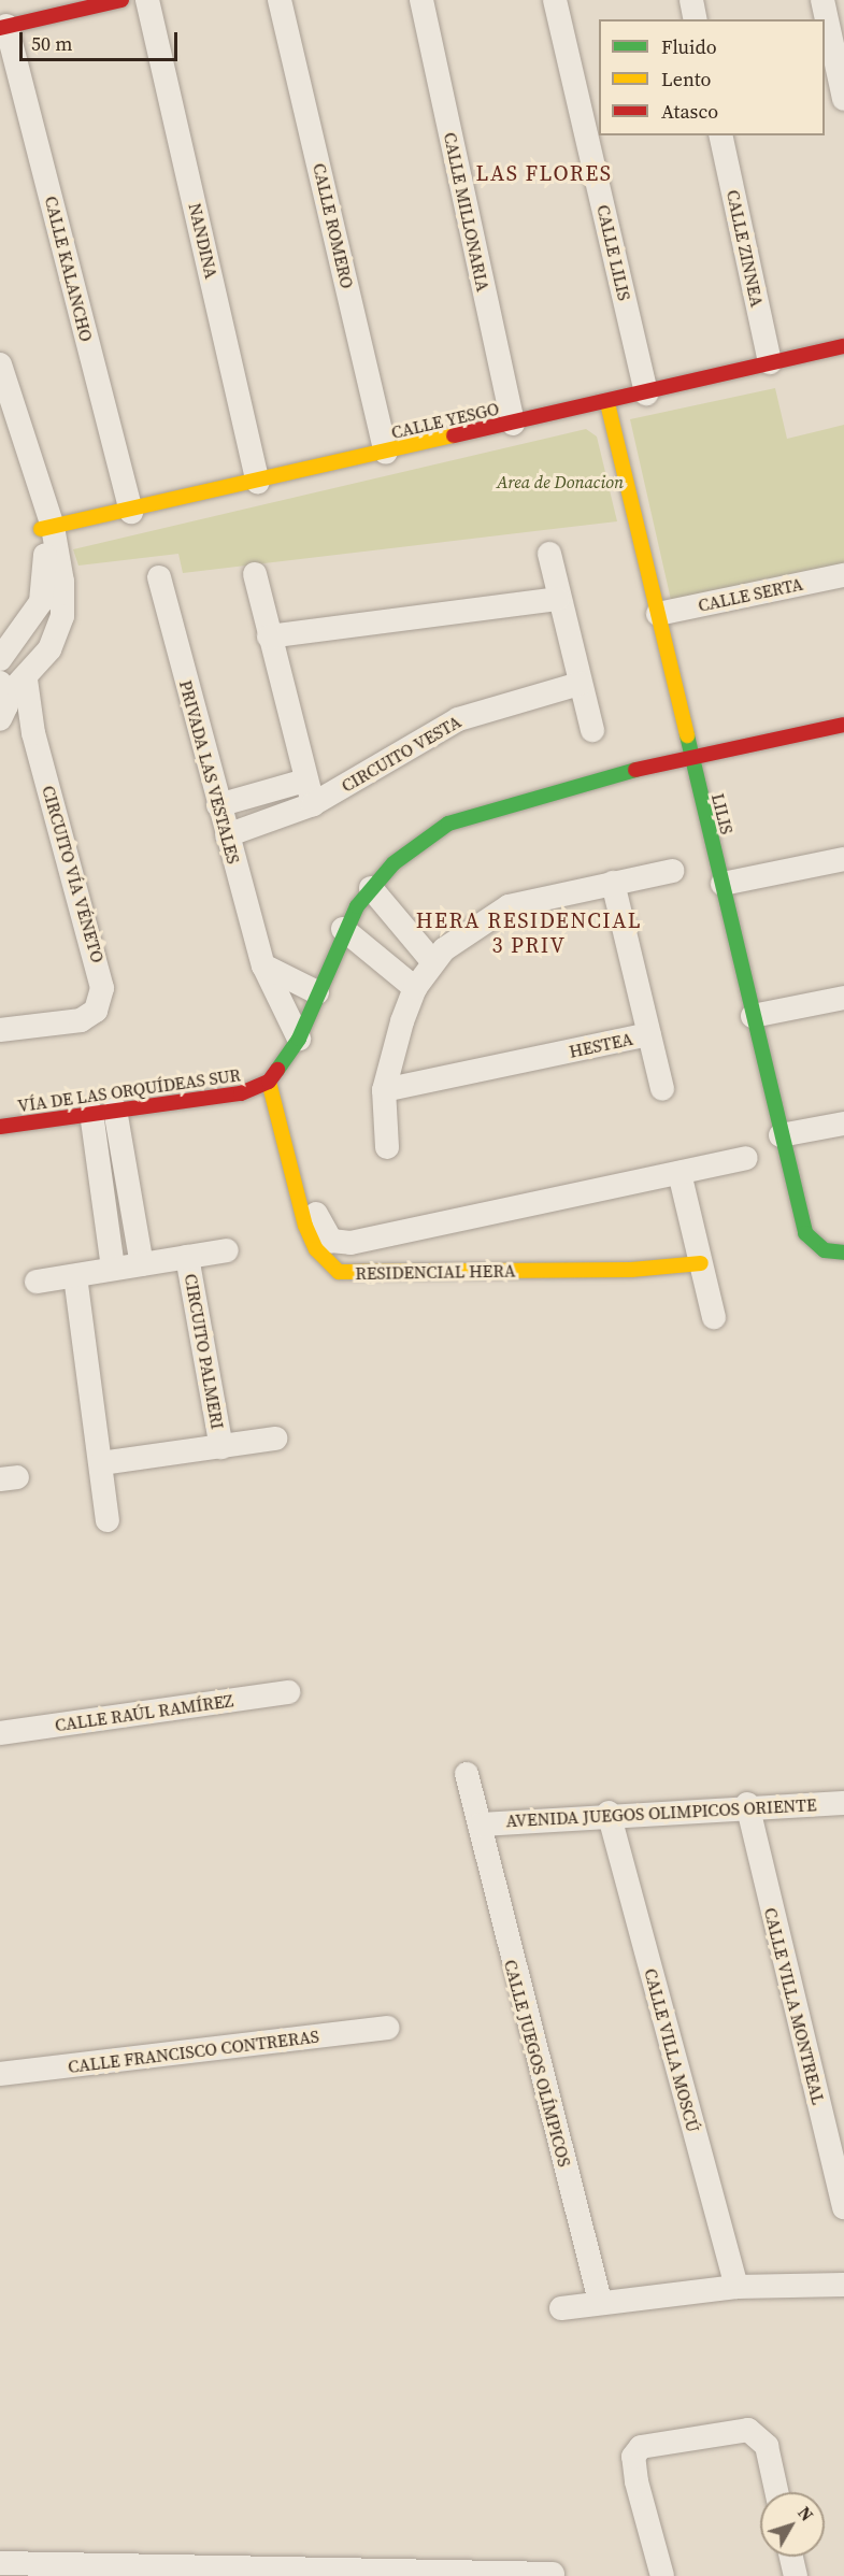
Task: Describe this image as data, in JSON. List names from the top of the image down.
{
  "streets": {
    "street": [
      "CALLE MILLONARIA",
      "CALLE ROMERO",
      "NANDINA",
      "CALLE ZINNEA",
      "CALLE LILIS",
      "CALLE KALANCHO",
      "CALLE YESGO",
      "CALLE SERTA",
      "CIRCUITO VESTA",
      "PRIVADA LAS VESTALES",
      "LILIS",
      "CIRCUITO VÍA VÉNETO",
      "HESTEA",
      "VÍA DE LAS ORQUÍDEAS SUR",
      "RESIDENCIAL HERA",
      "CIRCUITO PALMERI",
      "CALLE RAÚL RAMÍREZ",
      "AVENIDA JUEGOS OLIMPICOS ORIENTE",
      "CALLE VILLA MONTREAL",
      "CALLE VILLA MOSCÚ",
      "CALLE FRANCISCO CONTRERAS",
      "CALLE JUEGOS OLÍMPICOS"
    ]
  },
  "crossings": [
    ["CALLE MILLONARIA", "CALLE YESGO"],
    ["CALLE ROMERO", "CALLE YESGO"],
    ["NANDINA", "CALLE YESGO"],
    ["CALLE ZINNEA", "CALLE YESGO"],
    ["CALLE LILIS", "CALLE YESGO"],
    ["CALLE KALANCHO", "CALLE YESGO"],
    ["CALLE YESGO", "LILIS"],
    ["CALLE SERTA", "LILIS"],
    ["CIRCUITO VESTA", "PRIVADA LAS VESTALES"],
    ["VÍA DE LAS ORQUÍDEAS SUR", "RESIDENCIAL HERA"],
    ["AVENIDA JUEGOS OLIMPICOS ORIENTE", "CALLE VILLA MONTREAL"],
    ["AVENIDA JUEGOS OLIMPICOS ORIENTE", "CALLE VILLA MOSCÚ"],
    ["AVENIDA JUEGOS OLIMPICOS ORIENTE", "CALLE JUEGOS OLÍMPICOS"]
  ],
  "districts": ["LAS FLORES", "HERA RESIDENCIAL 3 PRIV"],
  "parks": ["Area de Donacion"],
  "legend": ["Fluido", "Lento", "Atasco"],
  "scale_bar": "50 m",
  "north": "top right"
}
